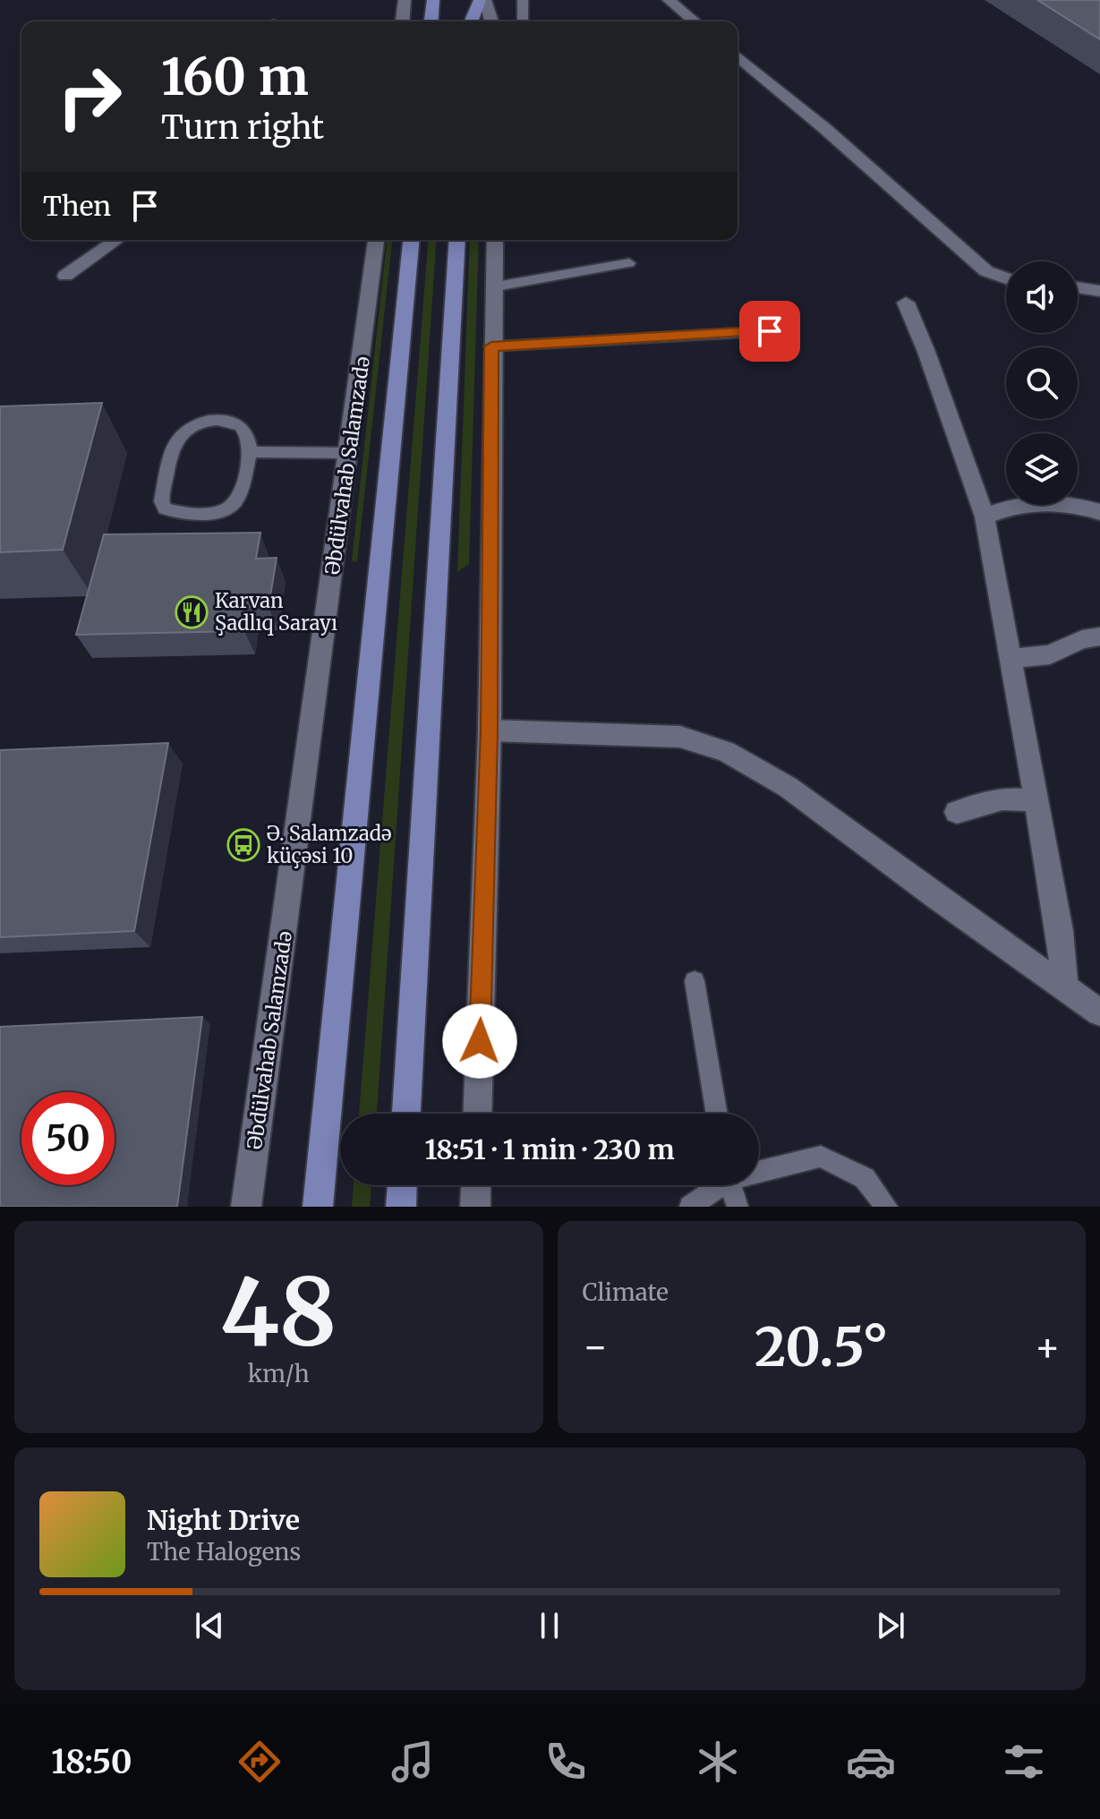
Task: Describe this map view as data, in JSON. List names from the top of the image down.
{
  "streets": {
    "main road": ["Əbdülvahab Salamzadə"]
  },
  "places": {
    "restaurant": ["Karvan Şadlıq Sarayı"],
    "bus stop": ["Ə. Salamzadə küçəsi 10"]
  },
  "page": {
    "turn": ["160 m", "Turn right"],
    "then": "Then",
    "limit": "50",
    "trip": "18:51 · 1 min · 230 m",
    "tile": [
      ["48", "km/h"],
      "Climate"
    ],
    "heat": ["−", "20.5°", "+"],
    "song": ["Night Drive", "The Halogens"],
    "tabs": "18:50"
  }
}
